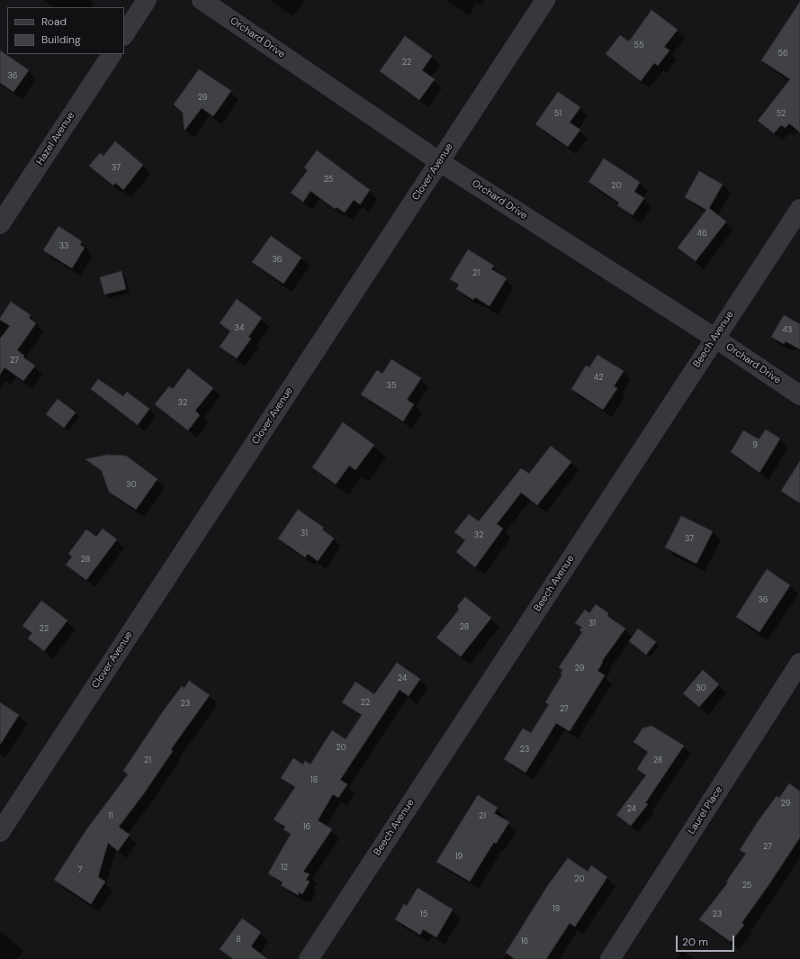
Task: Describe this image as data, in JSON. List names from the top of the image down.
{
  "streets": {
    "street": [
      "Orchard Drive",
      "Hazel Avenue",
      "Clover Avenue",
      "Beech Avenue",
      "Laurel Place"
    ]
  },
  "crossings": [
    ["Orchard Drive", "Clover Avenue"],
    ["Orchard Drive", "Beech Avenue"]
  ],
  "house_numbers": [
    "55",
    "56",
    "22",
    "36",
    "29",
    "51",
    "52",
    "37",
    "25",
    "20",
    "46",
    "33",
    "36",
    "21",
    "34",
    "43",
    "27",
    "42",
    "35",
    "32",
    "9",
    "30",
    "31",
    "32",
    "37",
    "28",
    "36",
    "31",
    "28",
    "22",
    "29",
    "24",
    "30",
    "22",
    "23",
    "27",
    "20",
    "23",
    "21",
    "28",
    "18",
    "29",
    "24",
    "11",
    "21",
    "16",
    "27",
    "19",
    "12",
    "7",
    "20",
    "25",
    "18",
    "15",
    "23",
    "8",
    "16"
  ],
  "legend": ["Road", "Building"],
  "scale_bar": "20 m"
}
